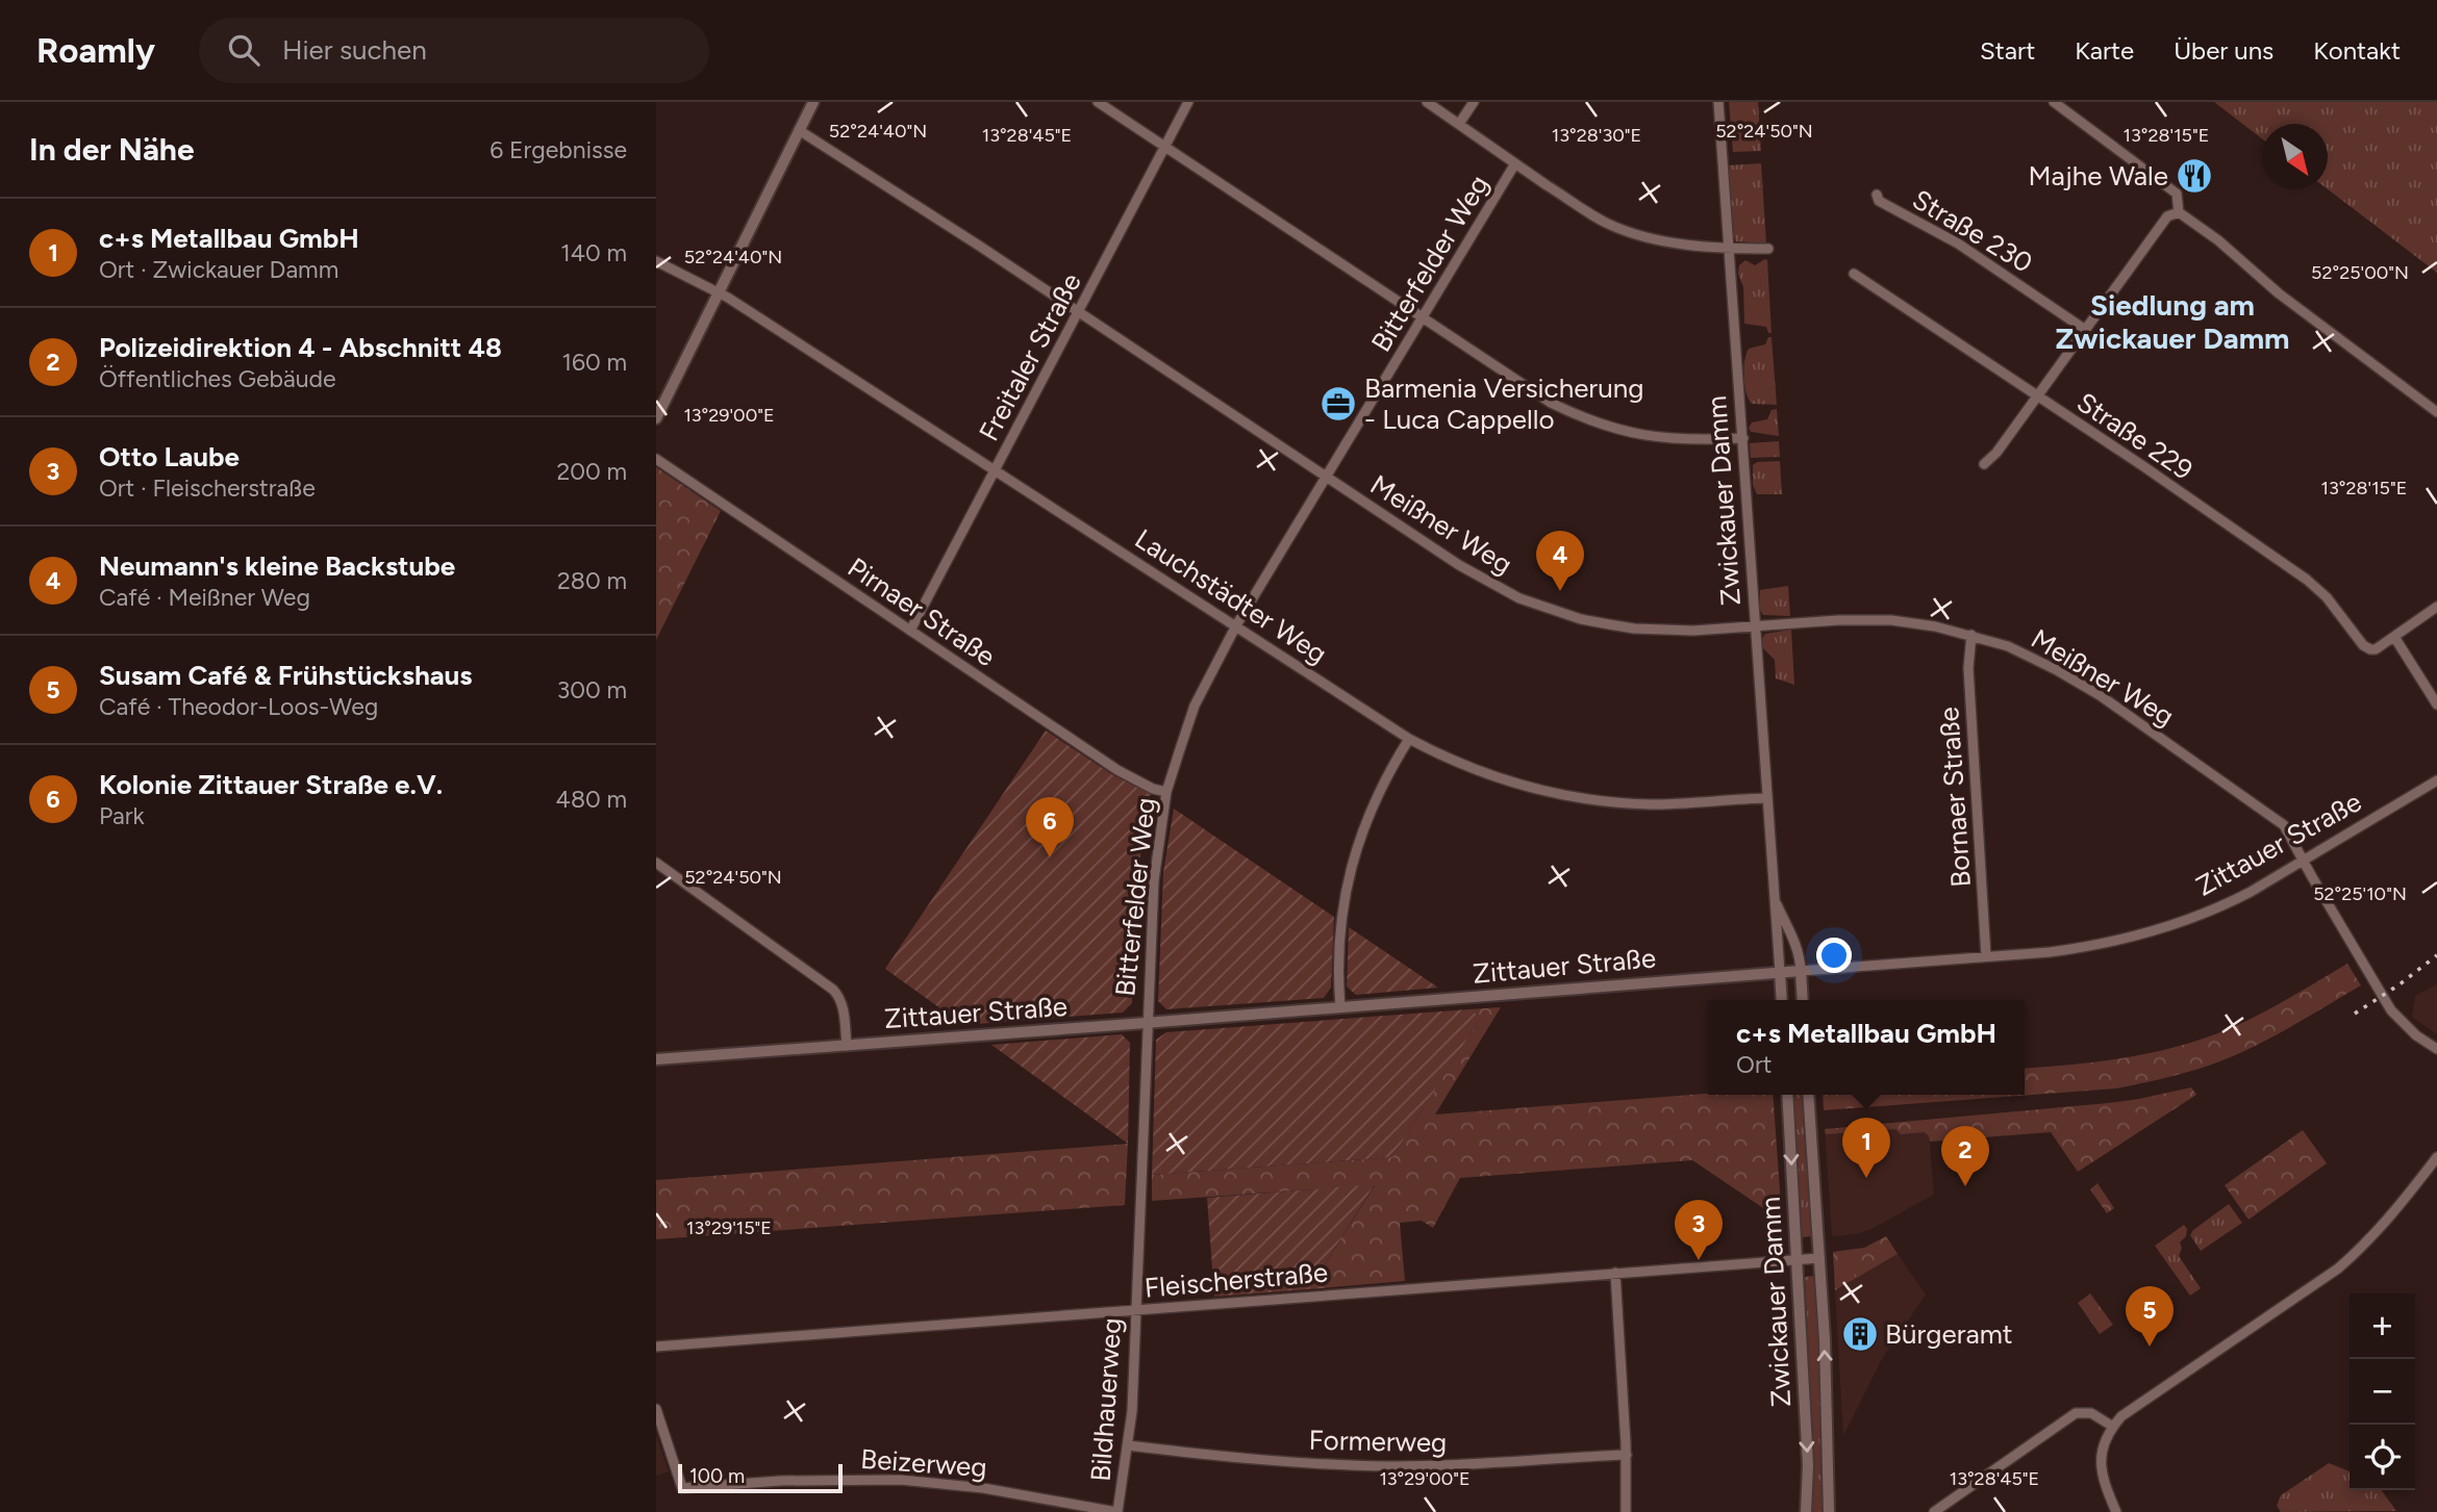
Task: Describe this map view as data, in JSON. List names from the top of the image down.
{
  "streets": {
    "street": [
      "Straße 230",
      "Bitterfelder Weg",
      "Freitaler Straße",
      "Straße 229",
      "Zwickauer Damm",
      "Meißner Weg",
      "Lauchstädter Weg",
      "Pirnaer Straße",
      "Bornaer Straße",
      "Zittauer Straße",
      "Fleischerstraße",
      "Bildhauerweg",
      "Formerweg",
      "Beizerweg"
    ]
  },
  "crossings": [
    ["Bitterfelder Weg", "Meißner Weg"],
    ["Bitterfelder Weg", "Lauchstädter Weg"],
    ["Bitterfelder Weg", "Pirnaer Straße"],
    ["Bitterfelder Weg", "Zittauer Straße"],
    ["Bitterfelder Weg", "Bildhauerweg"],
    ["Freitaler Straße", "Meißner Weg"],
    ["Freitaler Straße", "Lauchstädter Weg"],
    ["Freitaler Straße", "Pirnaer Straße"],
    ["Zwickauer Damm", "Meißner Weg"],
    ["Zwickauer Damm", "Lauchstädter Weg"],
    ["Zwickauer Damm", "Zittauer Straße"],
    ["Zwickauer Damm", "Fleischerstraße"],
    ["Meißner Weg", "Bornaer Straße"],
    ["Meißner Weg", "Zittauer Straße"],
    ["Bornaer Straße", "Zittauer Straße"],
    ["Fleischerstraße", "Bildhauerweg"],
    ["Bildhauerweg", "Formerweg"],
    ["Bildhauerweg", "Beizerweg"]
  ],
  "districts": ["Siedlung am Zwickauer Damm"],
  "places": {
    "restaurant": ["Majhe Wale"],
    "office": ["Barmenia Versicherung - Luca Cappello"],
    "building": ["Bürgeramt"]
  },
  "scale_bar": "100 m",
  "north": "bottom right",
  "page": {
    "header": "Roamly",
    "search": "Hier suchen",
    "nav": [
      "Start",
      "Karte",
      "Über uns",
      "Kontakt"
    ],
    "heading": ["In der Nähe", "6 Ergebnisse"],
    "list": [
      {
        "mark": "1",
        "name": "c+s Metallbau GmbH",
        "note": "Ort · Zwickauer Damm",
        "value": "140 m"
      },
      {
        "mark": "2",
        "name": "Polizeidirektion 4 - Abschnitt 48",
        "note": "Öffentliches Gebäude",
        "value": "160 m"
      },
      {
        "mark": "3",
        "name": "Otto Laube",
        "note": "Ort · Fleischerstraße",
        "value": "200 m"
      },
      {
        "mark": "4",
        "name": "Neumann's kleine Backstube",
        "note": "Café · Meißner Weg",
        "value": "280 m"
      },
      {
        "mark": "5",
        "name": "Susam Café & Frühstückshaus",
        "note": "Café · Theodor-Loos-Weg",
        "value": "300 m"
      },
      {
        "mark": "6",
        "name": "Kolonie Zittauer Straße e.V.",
        "note": "Park",
        "value": "480 m"
      }
    ],
    "pins": [
      "4",
      "6",
      "1",
      "2",
      "3",
      "5"
    ],
    "popup": ["c+s Metallbau GmbH", "Ort"],
    "map_buttons": ["+", "−"],
    "scale": "100 m"
  },
  "coordinates": [
    "52°24'50\"N",
    "52°24'40\"N",
    "13°28'45\"E",
    "13°28'30\"E",
    "13°28'15\"E",
    "52°25'00\"N",
    "13°29'00\"E",
    "52°25'10\"N",
    "13°29'15\"E"
  ]
}
